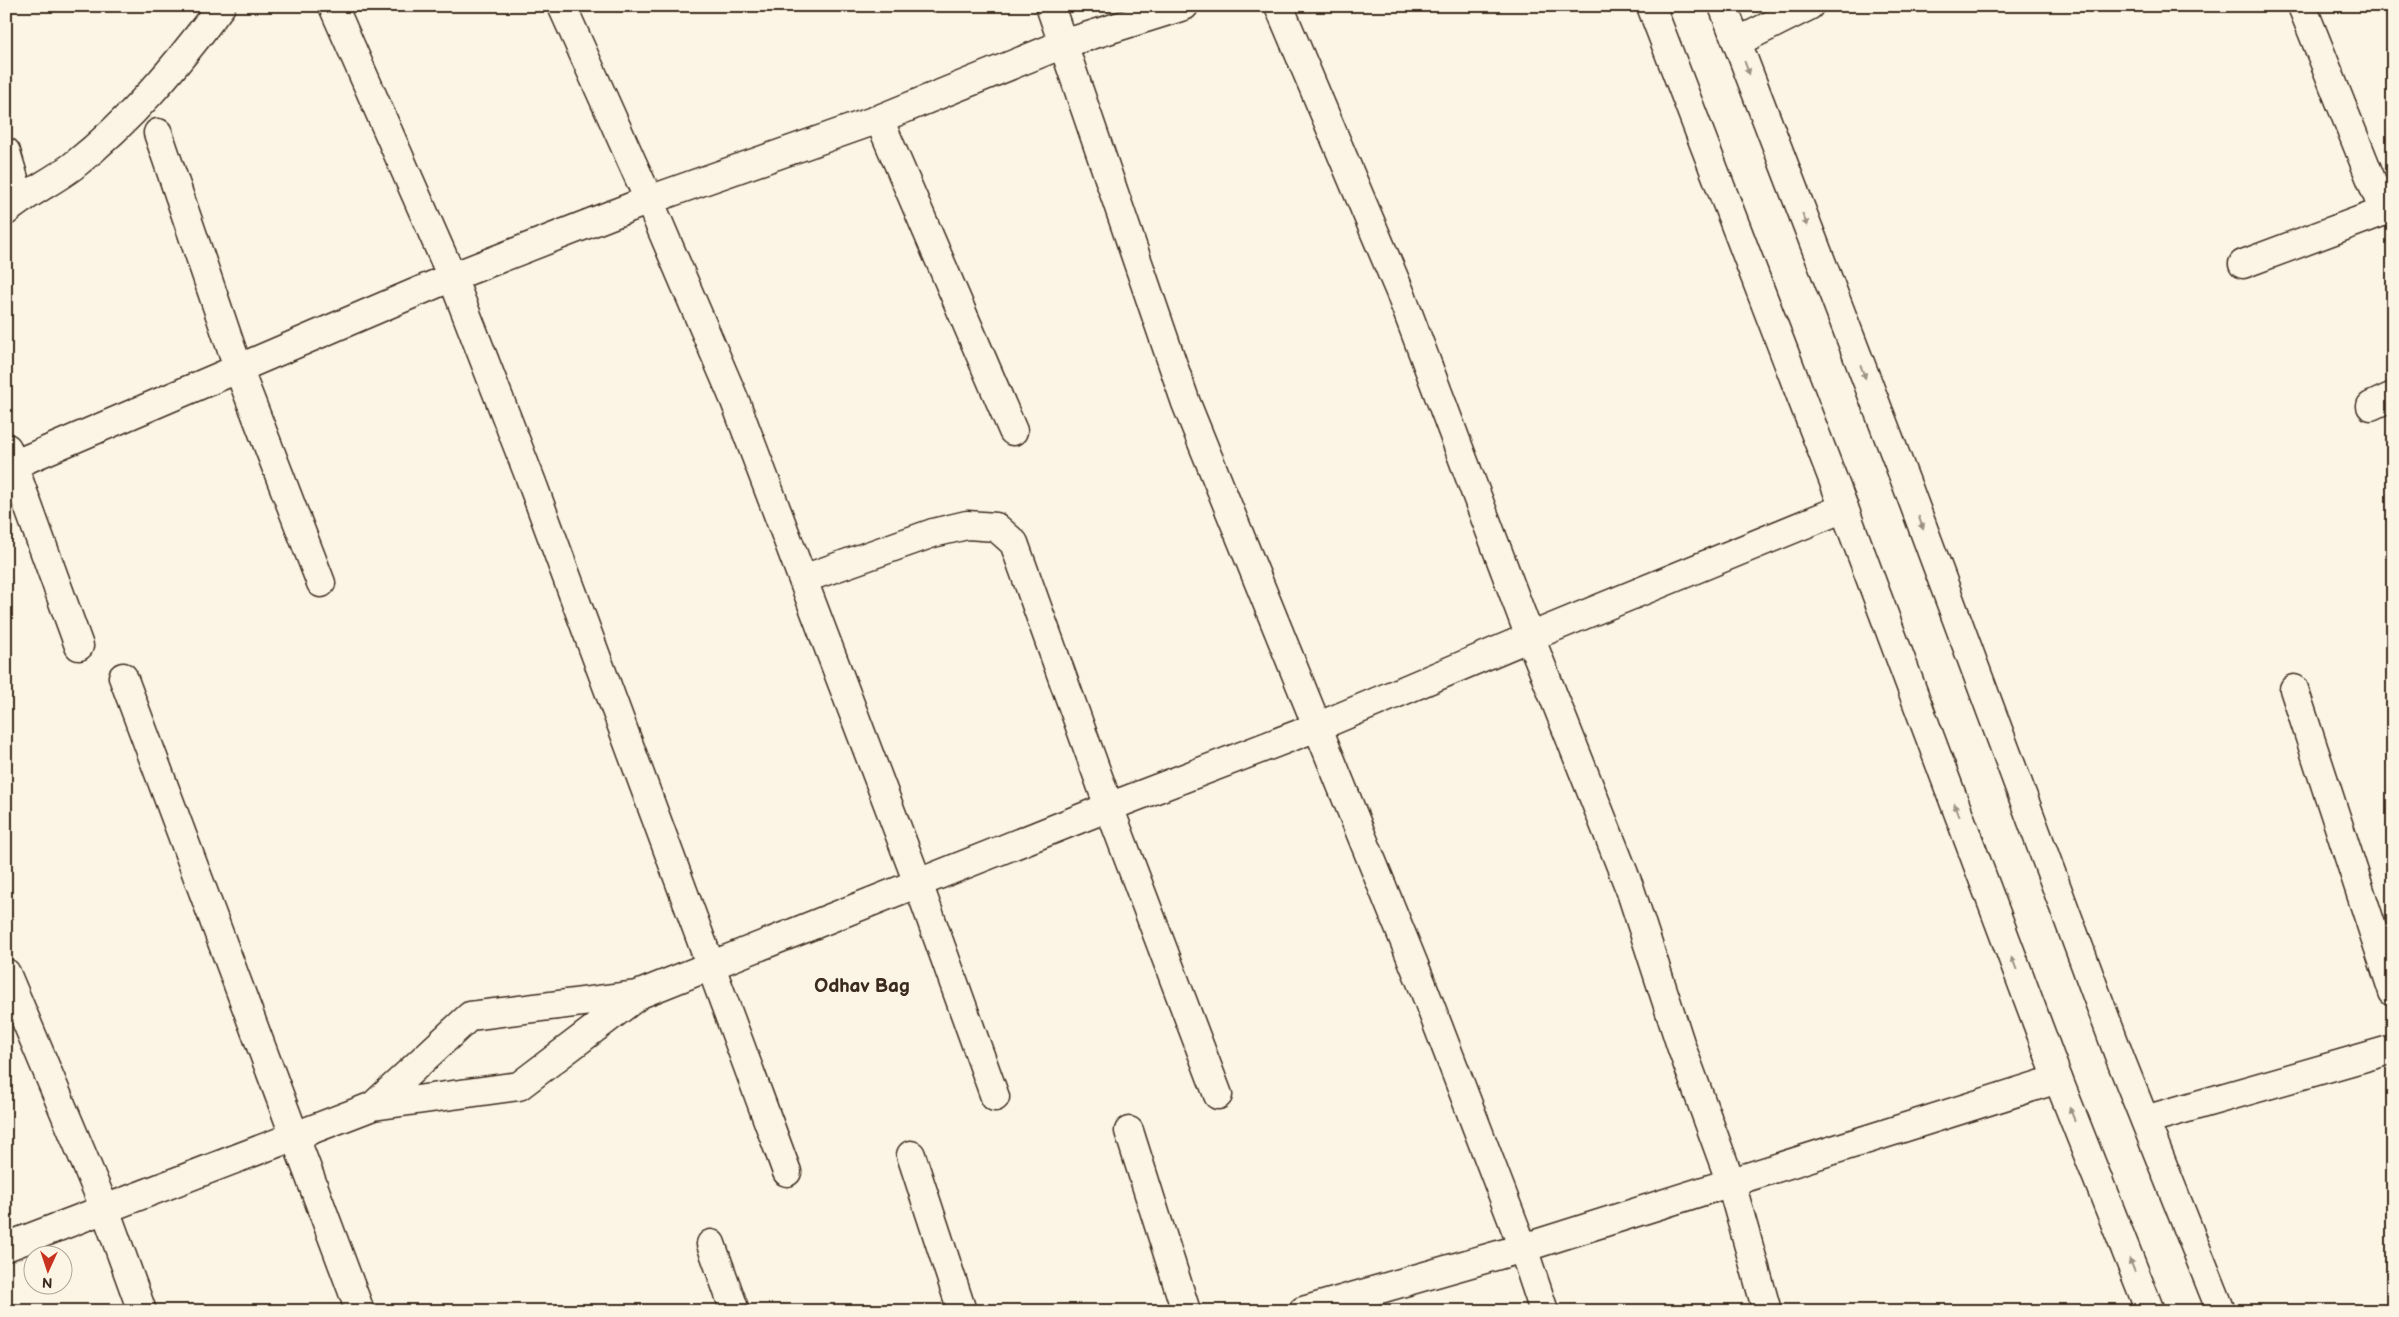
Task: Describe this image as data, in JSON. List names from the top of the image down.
{
  "districts": ["Odhav Bag"],
  "north": "bottom"
}
